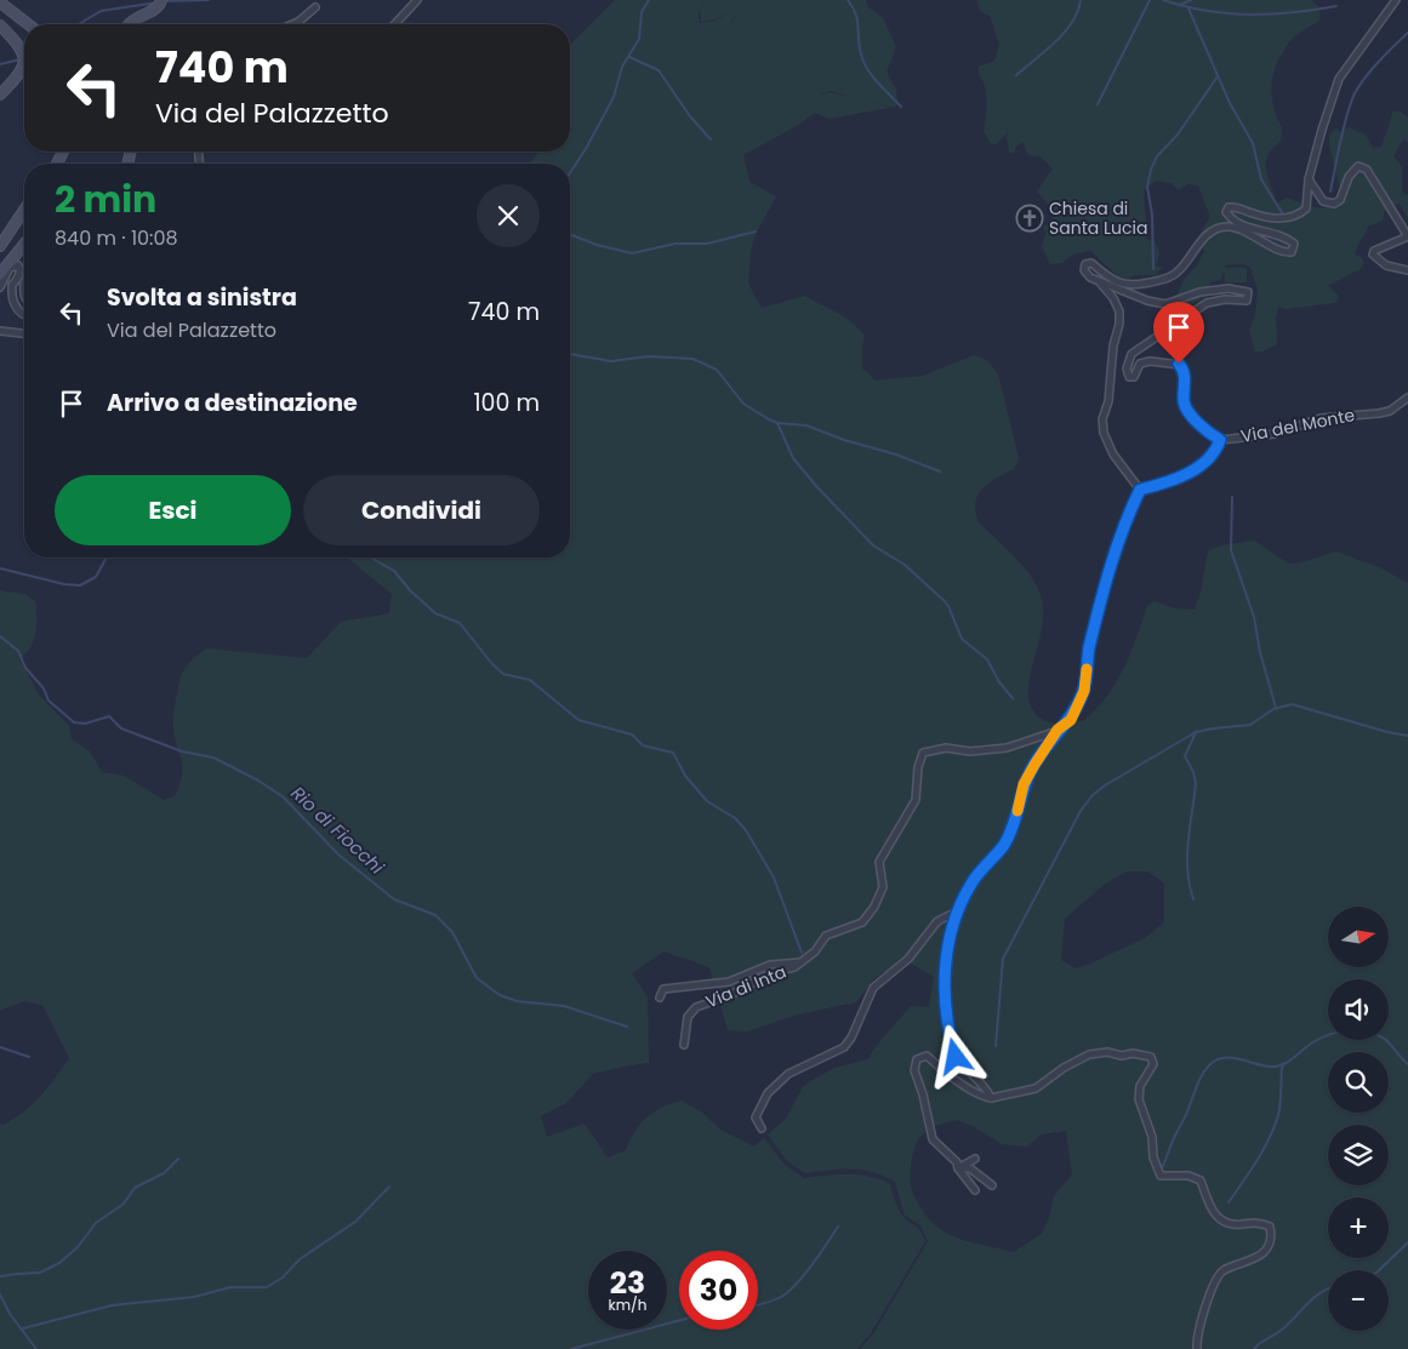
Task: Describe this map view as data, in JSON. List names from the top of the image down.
{
  "streets": {
    "street": ["Via del Monte", "Via di Inta"]
  },
  "water": ["Rio di Fiocchi"],
  "places": {
    "church": ["Chiesa di Santa Lucia"]
  },
  "north": "right",
  "page": {
    "turn": ["740 m", "Via del Palazzetto"],
    "heading": ["2 min", "840 m · 10:08"],
    "list": [
      {
        "name": "Svolta a sinistra",
        "note": "Via del Palazzetto",
        "value": "740 m"
      },
      {
        "name": "Arrivo a destinazione",
        "value": "100 m"
      }
    ],
    "buttons": ["Esci", "Condividi"],
    "map_buttons": ["+", "−"],
    "speed": "23 km/h",
    "limit": "30"
  }
}
